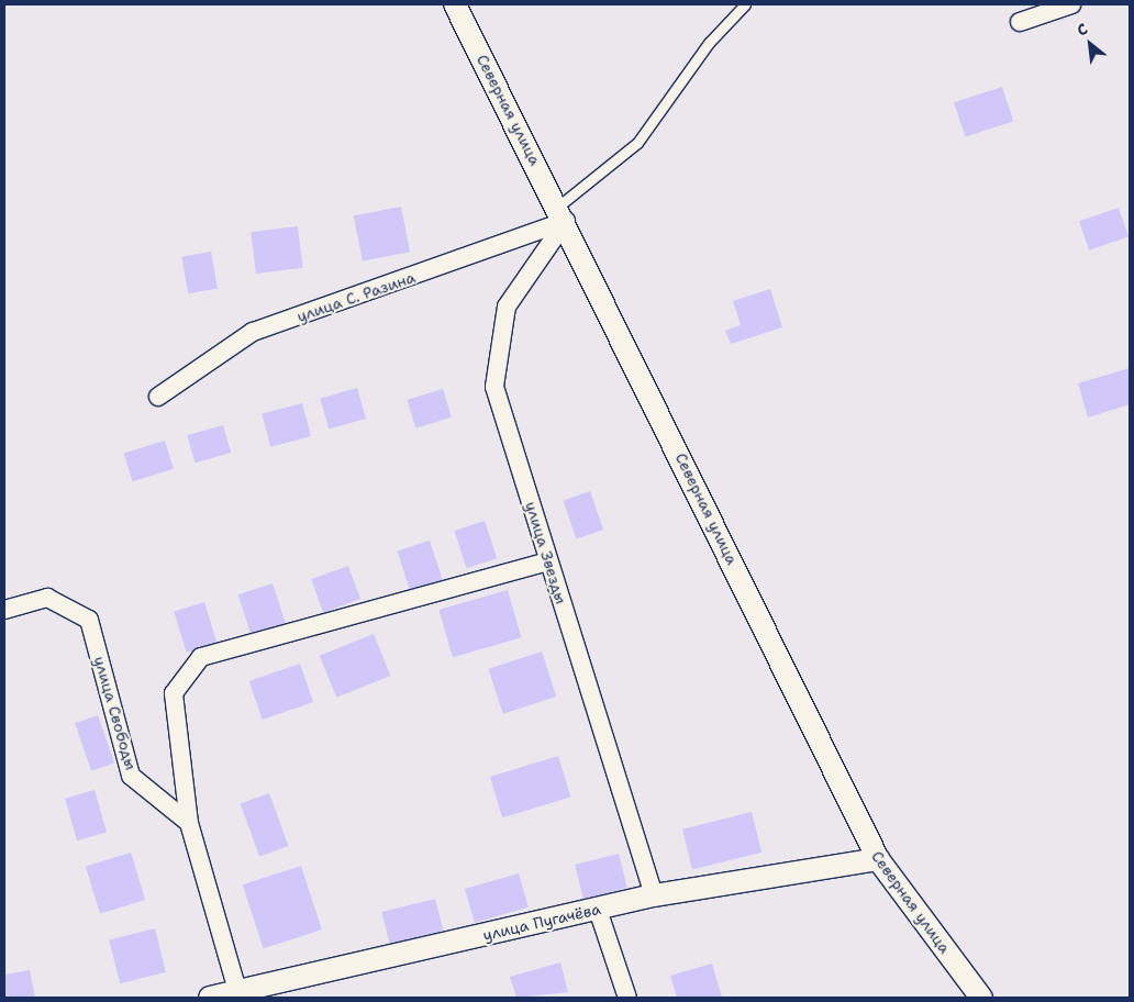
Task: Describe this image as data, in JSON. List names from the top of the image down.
{
  "streets": {
    "street": [
      "Северная улица",
      "улица С. Разина",
      "улица Звезды",
      "улица Свободы",
      "улица Пугачёва"
    ]
  },
  "crossings": [
    ["Северная улица", "улица С. Разина"],
    ["Северная улица", "улица Звезды"],
    ["Северная улица", "улица Пугачёва"],
    ["улица С. Разина", "улица Звезды"],
    ["улица Звезды", "улица Пугачёва"]
  ],
  "north": "top left"
}
